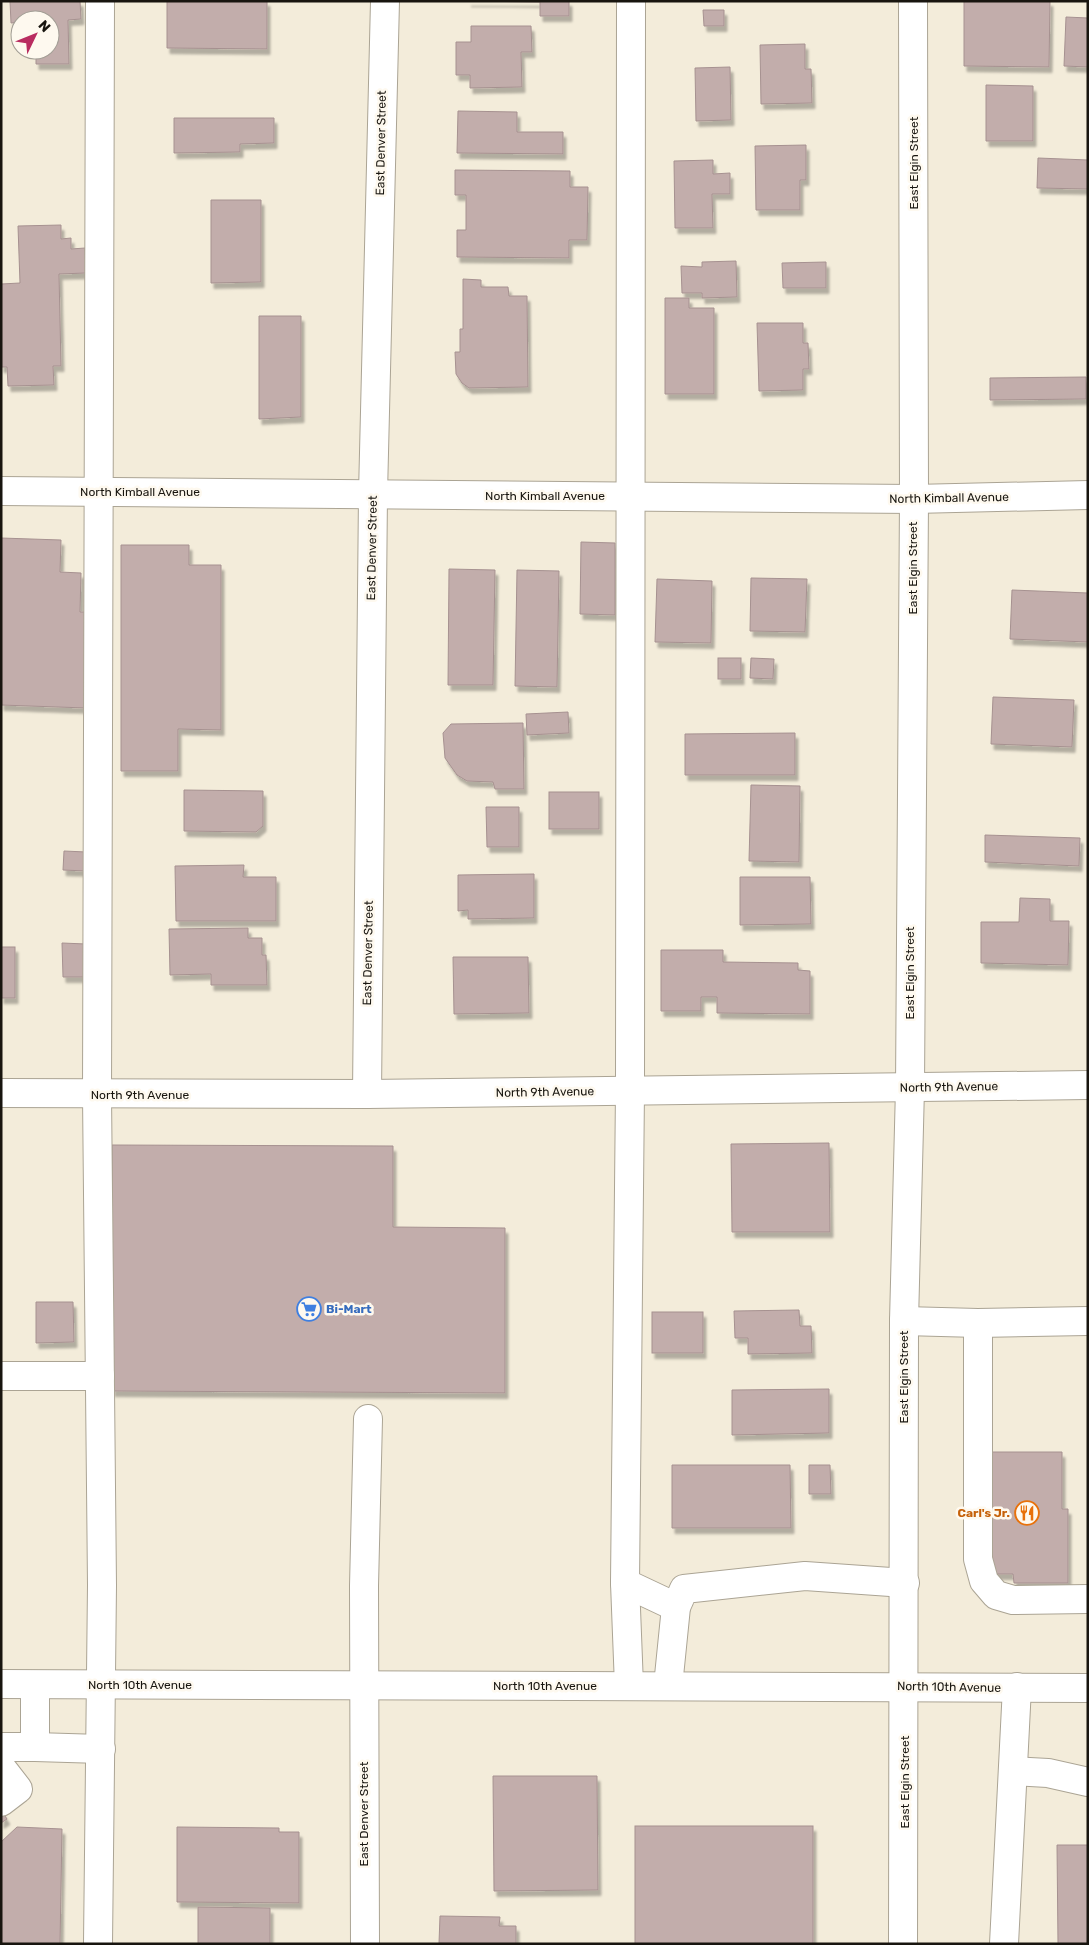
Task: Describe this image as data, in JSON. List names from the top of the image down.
{
  "streets": {
    "street": [
      "East Denver Street",
      "East Elgin Street",
      "North Kimball Avenue",
      "North 9th Avenue",
      "North 10th Avenue"
    ]
  },
  "crossings": [
    ["East Denver Street", "North Kimball Avenue"],
    ["East Denver Street", "North 9th Avenue"],
    ["East Denver Street", "North 10th Avenue"],
    ["East Elgin Street", "North Kimball Avenue"],
    ["East Elgin Street", "North 9th Avenue"],
    ["East Elgin Street", "North 10th Avenue"]
  ],
  "places": {
    "supermarket": ["Bi-Mart"],
    "restaurant": ["Carl's Jr."]
  },
  "north": "top right"
}
